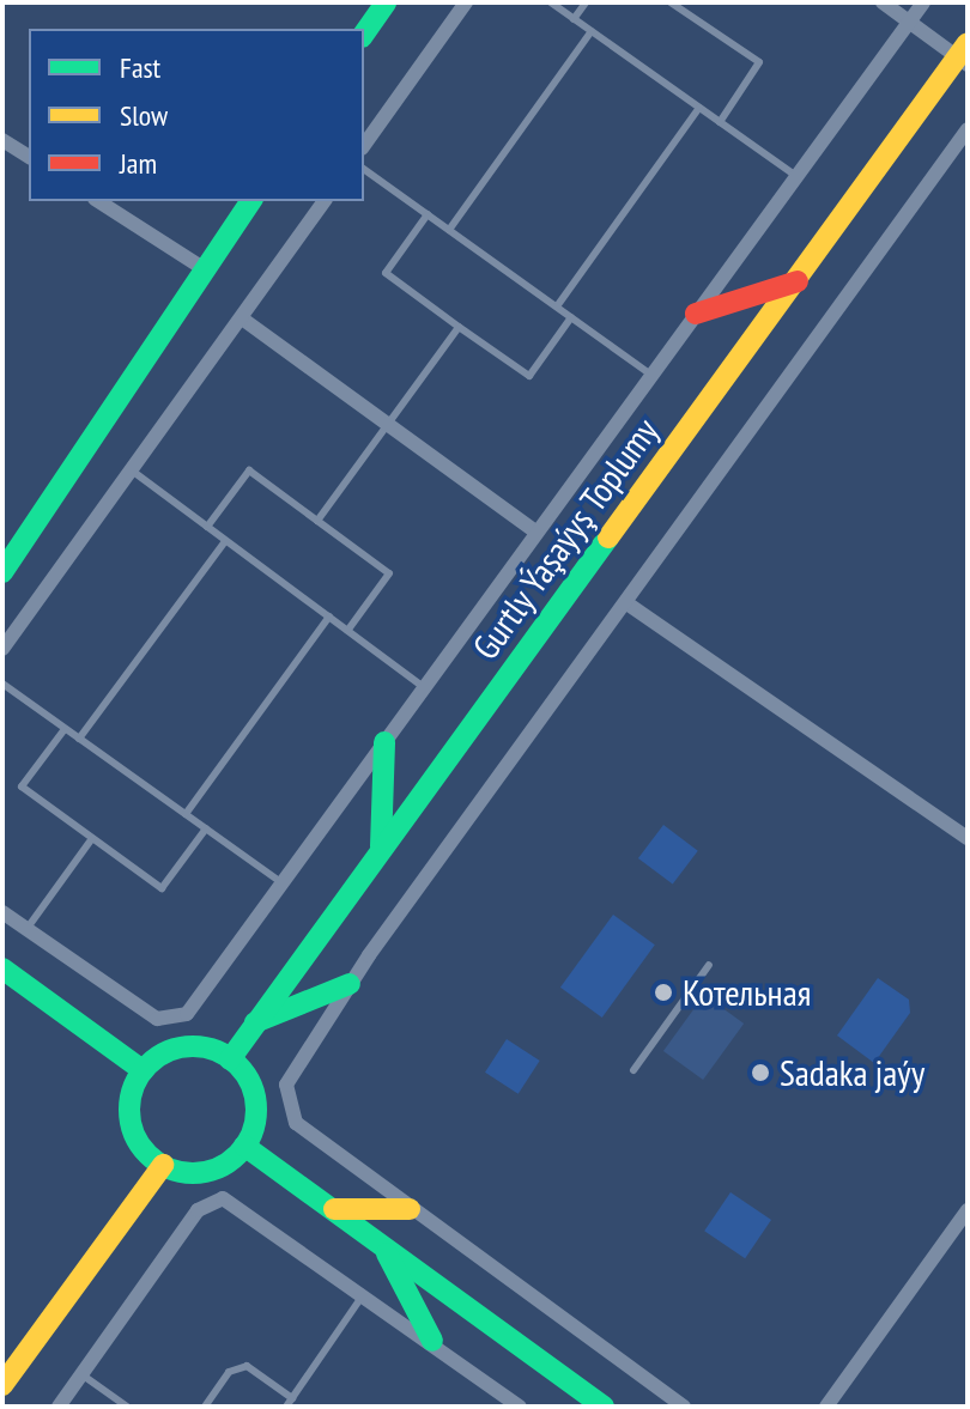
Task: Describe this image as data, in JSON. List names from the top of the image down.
{
  "streets": {
    "street": ["Gurtly Ýaşaýyş Toplumy"]
  },
  "places": ["Котельная", "Sadaka jaýy"],
  "legend": ["Fast", "Slow", "Jam"]
}
